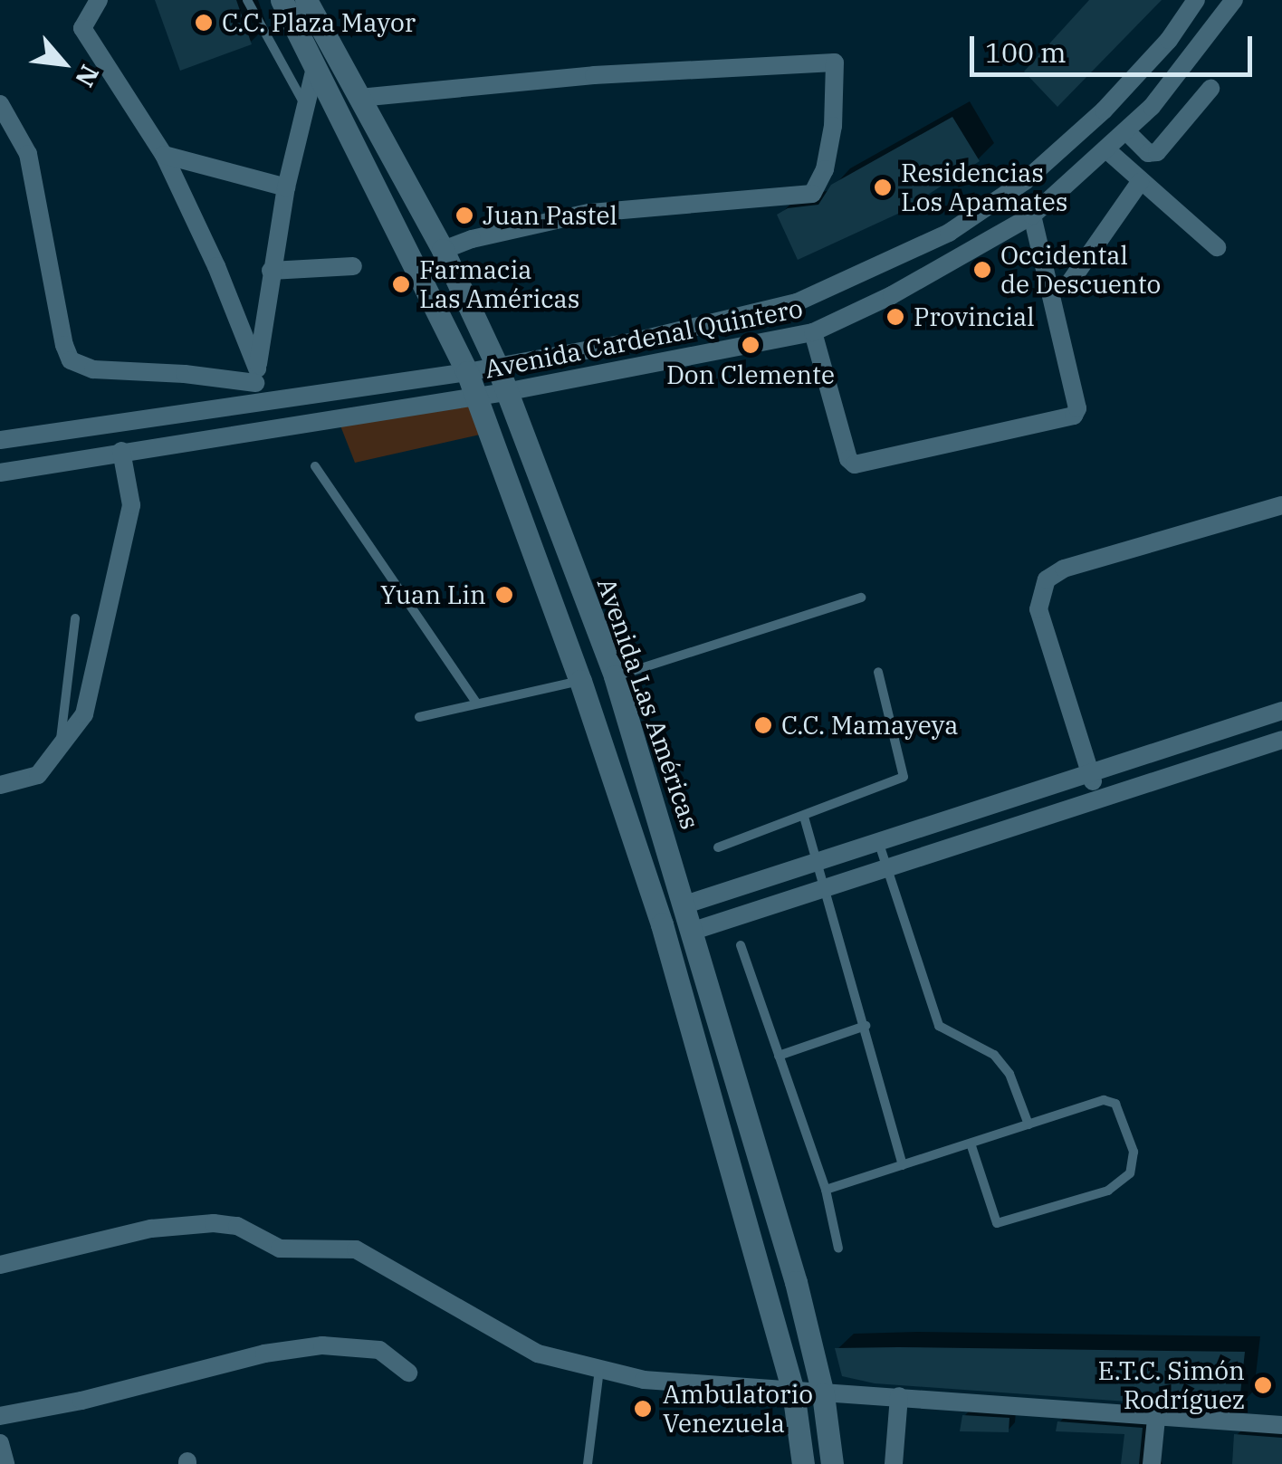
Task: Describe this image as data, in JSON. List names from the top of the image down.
{
  "streets": {
    "street": ["Avenida Cardenal Quintero", "Avenida Las Américas"]
  },
  "crossings": [
    ["Avenida Cardenal Quintero", "Avenida Las Américas"]
  ],
  "places": [
    "C.C. Plaza Mayor",
    "Residencias Los Apamates",
    "Juan Pastel",
    "Occidental de Descuento",
    "Farmacia Las Américas",
    "Provincial",
    "Don Clemente",
    "Yuan Lin",
    "C.C. Mamayeya",
    "E.T.C. Simón Rodríguez",
    "Ambulatorio Venezuela"
  ],
  "scale_bar": "100 m",
  "north": "bottom right"
}
